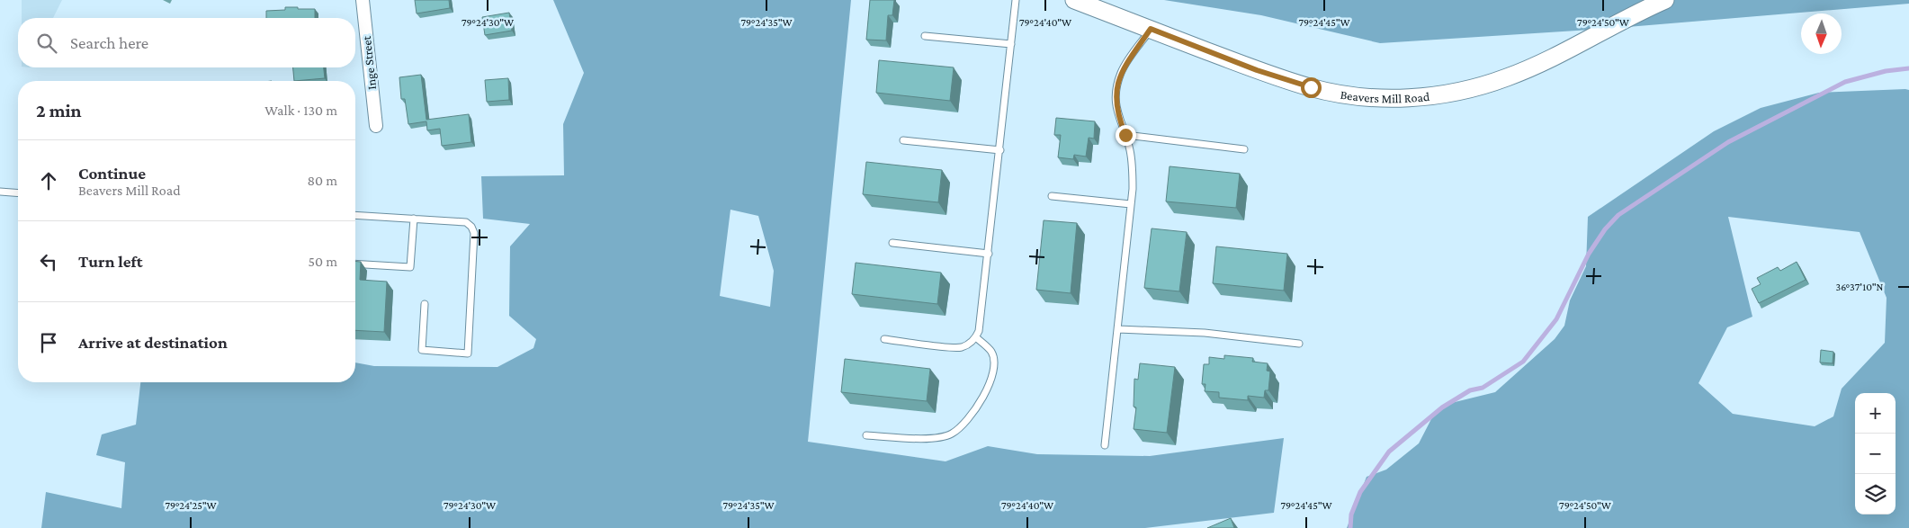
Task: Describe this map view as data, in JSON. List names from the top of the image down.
{
  "streets": {
    "street": ["Inge Street", "Beavers Mill Road"]
  },
  "north": "bottom",
  "page": {
    "search": "Search here",
    "heading": ["2 min", "Walk · 130 m"],
    "list": [
      ["Continue", "Beavers Mill Road", "80 m"],
      ["Turn left", "50 m"],
      "Arrive at destination"
    ],
    "map_buttons": ["+", "−"]
  },
  "coordinates": [
    "79°24'30\"W",
    "79°24'35\"W",
    "79°24'40\"W",
    "79°24'45\"W",
    "79°24'50\"W",
    "36°37'10\"N",
    "79°24'25\"W"
  ]
}
